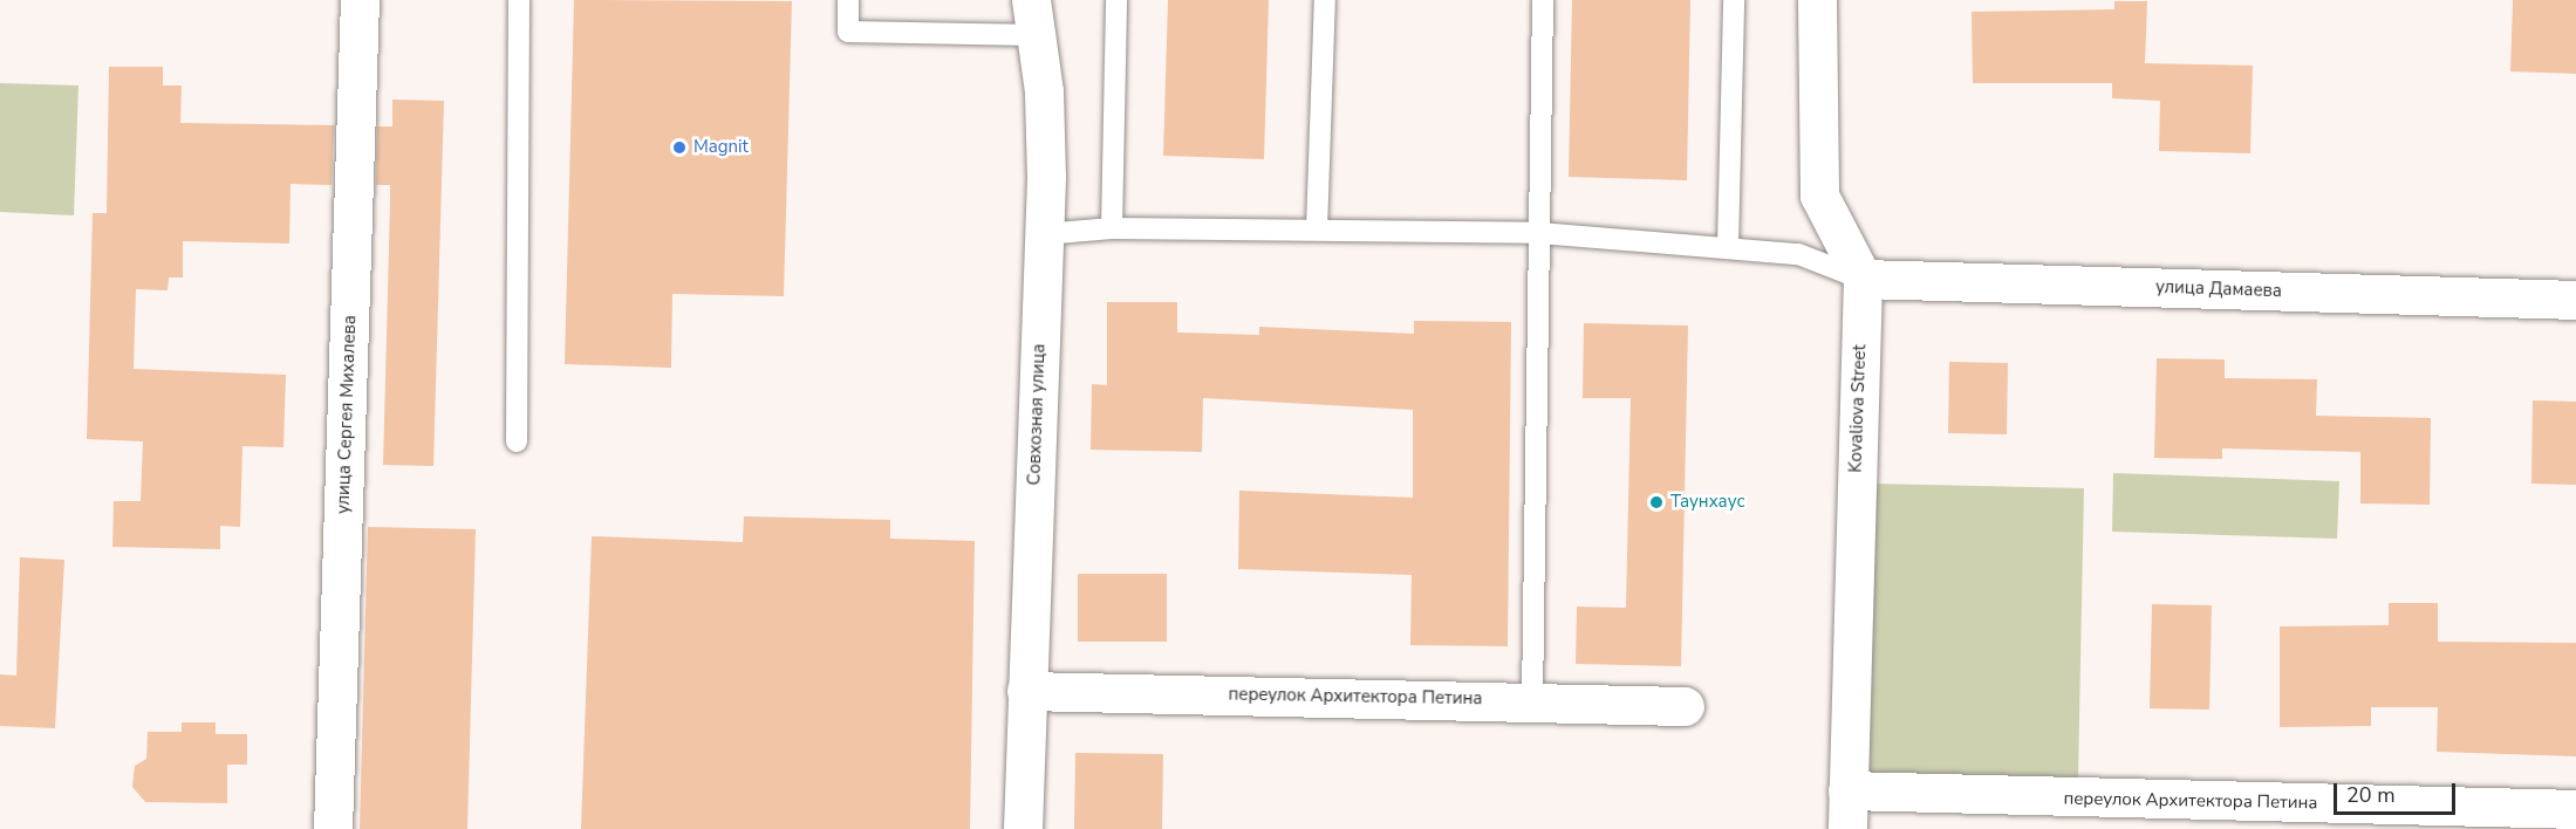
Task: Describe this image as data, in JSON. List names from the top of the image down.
{
  "streets": {
    "street": [
      "улица Дамаева",
      "Kovaliova Street",
      "улица Сергея Михалева",
      "Совхозная улица",
      "переулок Архитектора Петина"
    ]
  },
  "crossings": [
    ["улица Дамаева", "Kovaliova Street"],
    ["Kovaliova Street", "переулок Архитектора Петина"],
    ["Совхозная улица", "переулок Архитектора Петина"]
  ],
  "places": ["Magnit", "Таунхаус"],
  "scale_bar": "20 m"
}
